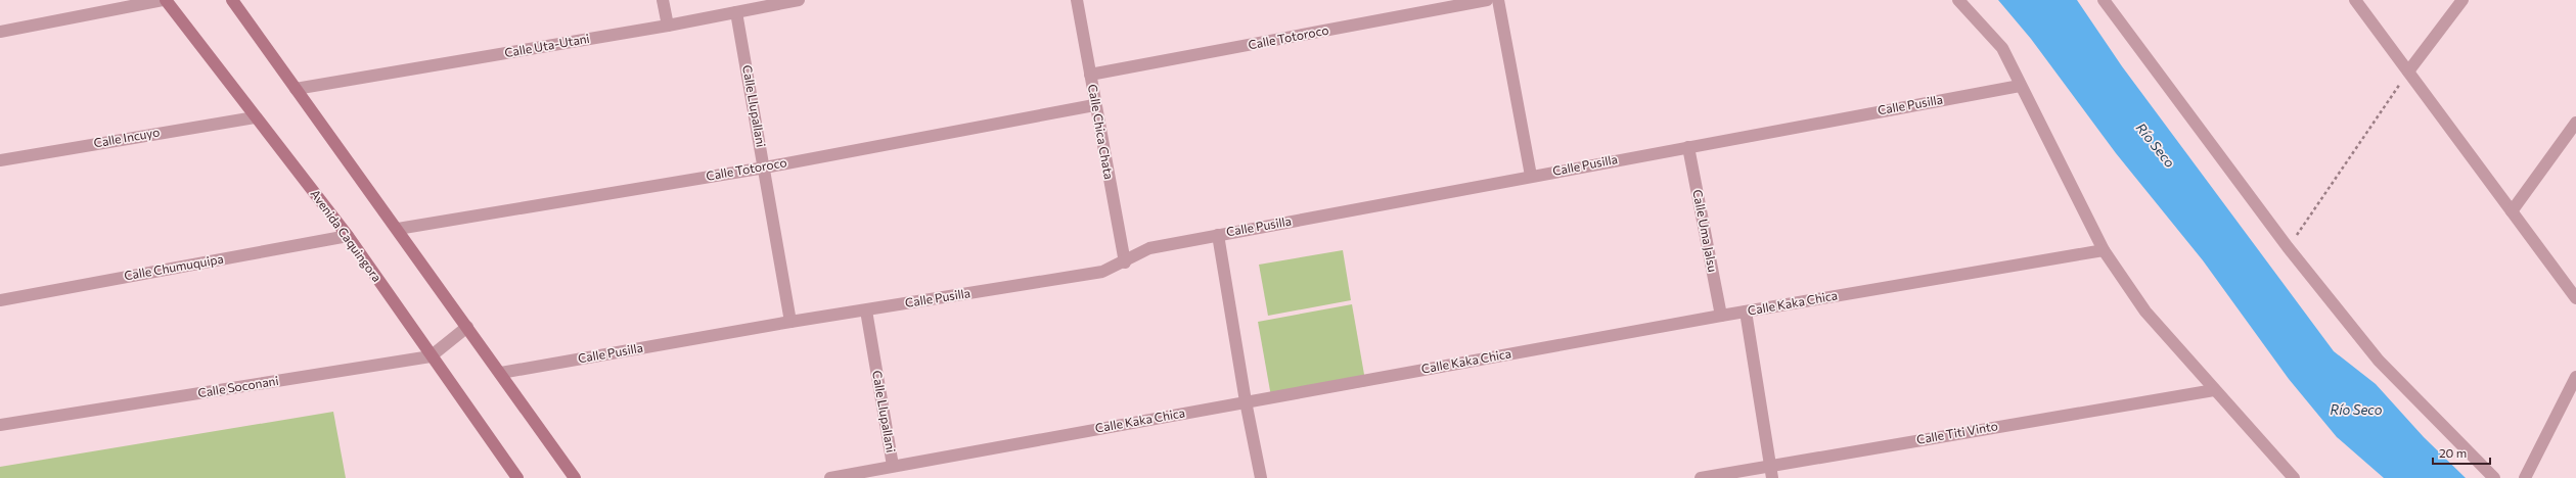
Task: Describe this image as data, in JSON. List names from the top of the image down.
{
  "streets": {
    "street": [
      "Calle Totoroco",
      "Calle Uta-Utani",
      "Calle Pusilla",
      "Calle Llupallani",
      "Calle Chica Chata",
      "Calle Incuyo",
      "Calle Uma Jalsu",
      "Avenida Caquingora",
      "Calle Chumuquipa",
      "Calle Kaka Chica",
      "Calle Soconani",
      "Calle Titi Vinto"
    ]
  },
  "crossings": [
    ["Calle Totoroco", "Calle Llupallani"],
    ["Calle Totoroco", "Calle Chica Chata"],
    ["Calle Uta-Utani", "Calle Llupallani"],
    ["Calle Pusilla", "Calle Llupallani"],
    ["Calle Pusilla", "Calle Chica Chata"],
    ["Calle Pusilla", "Calle Uma Jalsu"],
    ["Calle Llupallani", "Calle Kaka Chica"],
    ["Calle Incuyo", "Avenida Caquingora"],
    ["Calle Uma Jalsu", "Calle Kaka Chica"],
    ["Avenida Caquingora", "Calle Chumuquipa"],
    ["Avenida Caquingora", "Calle Soconani"]
  ],
  "water": ["Río Seco"],
  "scale_bar": "20 m"
}
